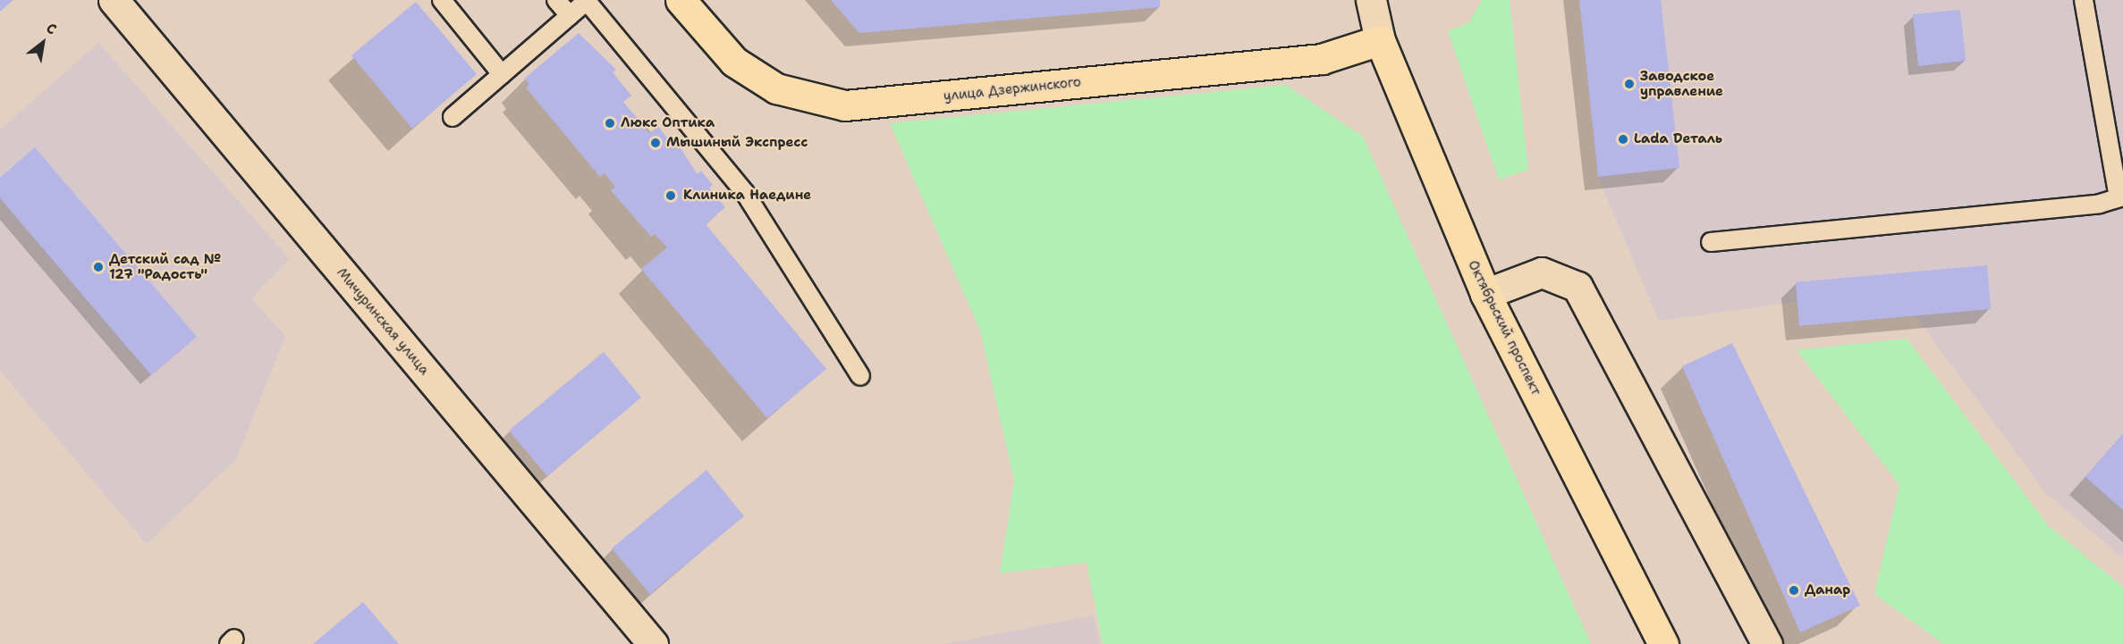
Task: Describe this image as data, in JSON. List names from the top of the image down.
{
  "streets": {
    "main road": ["улица Дзержинского", "Октябрьский проспект"],
    "street": ["Мичуринская улица"]
  },
  "crossings": [
    ["улица Дзержинского", "Октябрьский проспект"]
  ],
  "places": [
    "Заводское управление",
    "Люкс Оптика",
    "Lada Dеталь",
    "Мышиный Экспресс",
    "Клиника Наедине",
    "Детский сад № 127 \"Радость\"",
    "Данар"
  ],
  "north": "top right"
}
